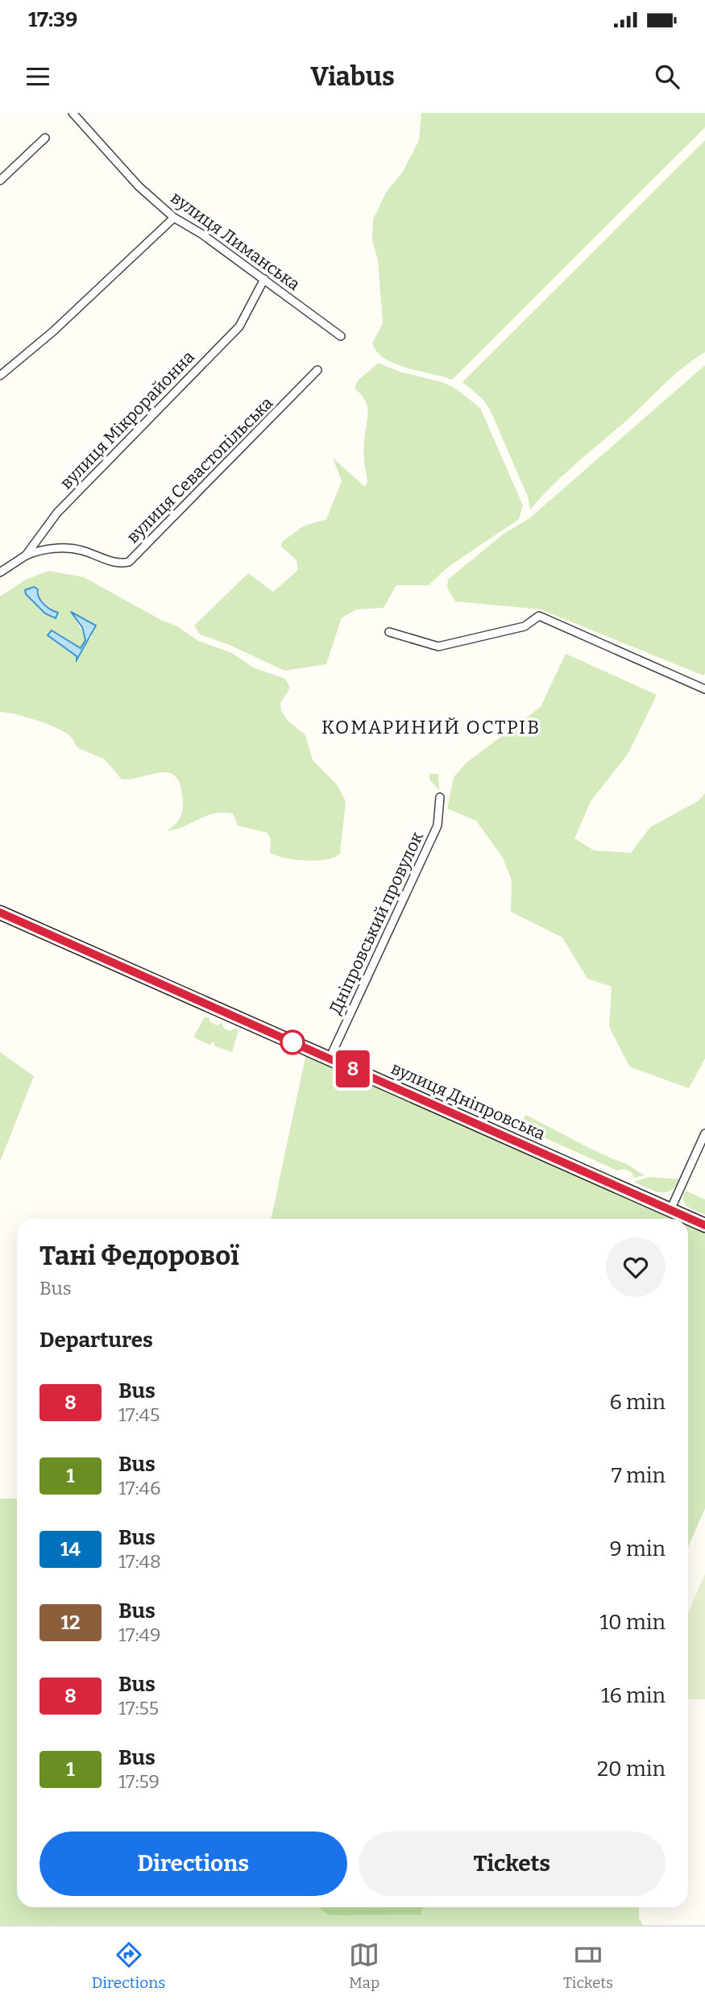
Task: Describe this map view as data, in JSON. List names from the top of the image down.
{
  "streets": {
    "highway": ["вулиця Дніпровська"],
    "street": [
      "вулиця Лиманська",
      "вулиця Мікрорайонна",
      "вулиця Севастопільська",
      "Дніпровський провулок"
    ]
  },
  "crossings": [
    ["вулиця Лиманська", "вулиця Мікрорайонна"],
    ["вулиця Мікрорайонна", "вулиця Севастопільська"],
    ["Дніпровський провулок", "вулиця Дніпровська"]
  ],
  "districts": ["КОМАРИНИЙ ОСТРІВ"],
  "lines": ["bus line 8"],
  "page": {
    "status": "17:39",
    "header": "Viabus",
    "on_map": "8",
    "heading": [
      ["Тані Федорової", "Bus"],
      "Departures"
    ],
    "list": [
      {
        "mark": "8",
        "name": "Bus",
        "note": "17:45",
        "value": "6 min"
      },
      {
        "mark": "1",
        "name": "Bus",
        "note": "17:46",
        "value": "7 min"
      },
      {
        "mark": "14",
        "name": "Bus",
        "note": "17:48",
        "value": "9 min"
      },
      {
        "mark": "12",
        "name": "Bus",
        "note": "17:49",
        "value": "10 min"
      },
      {
        "mark": "8",
        "name": "Bus",
        "note": "17:55",
        "value": "16 min"
      },
      {
        "mark": "1",
        "name": "Bus",
        "note": "17:59",
        "value": "20 min"
      }
    ],
    "buttons": ["Directions", "Tickets"],
    "tabs": ["Directions", "Map", "Tickets"]
  }
}
